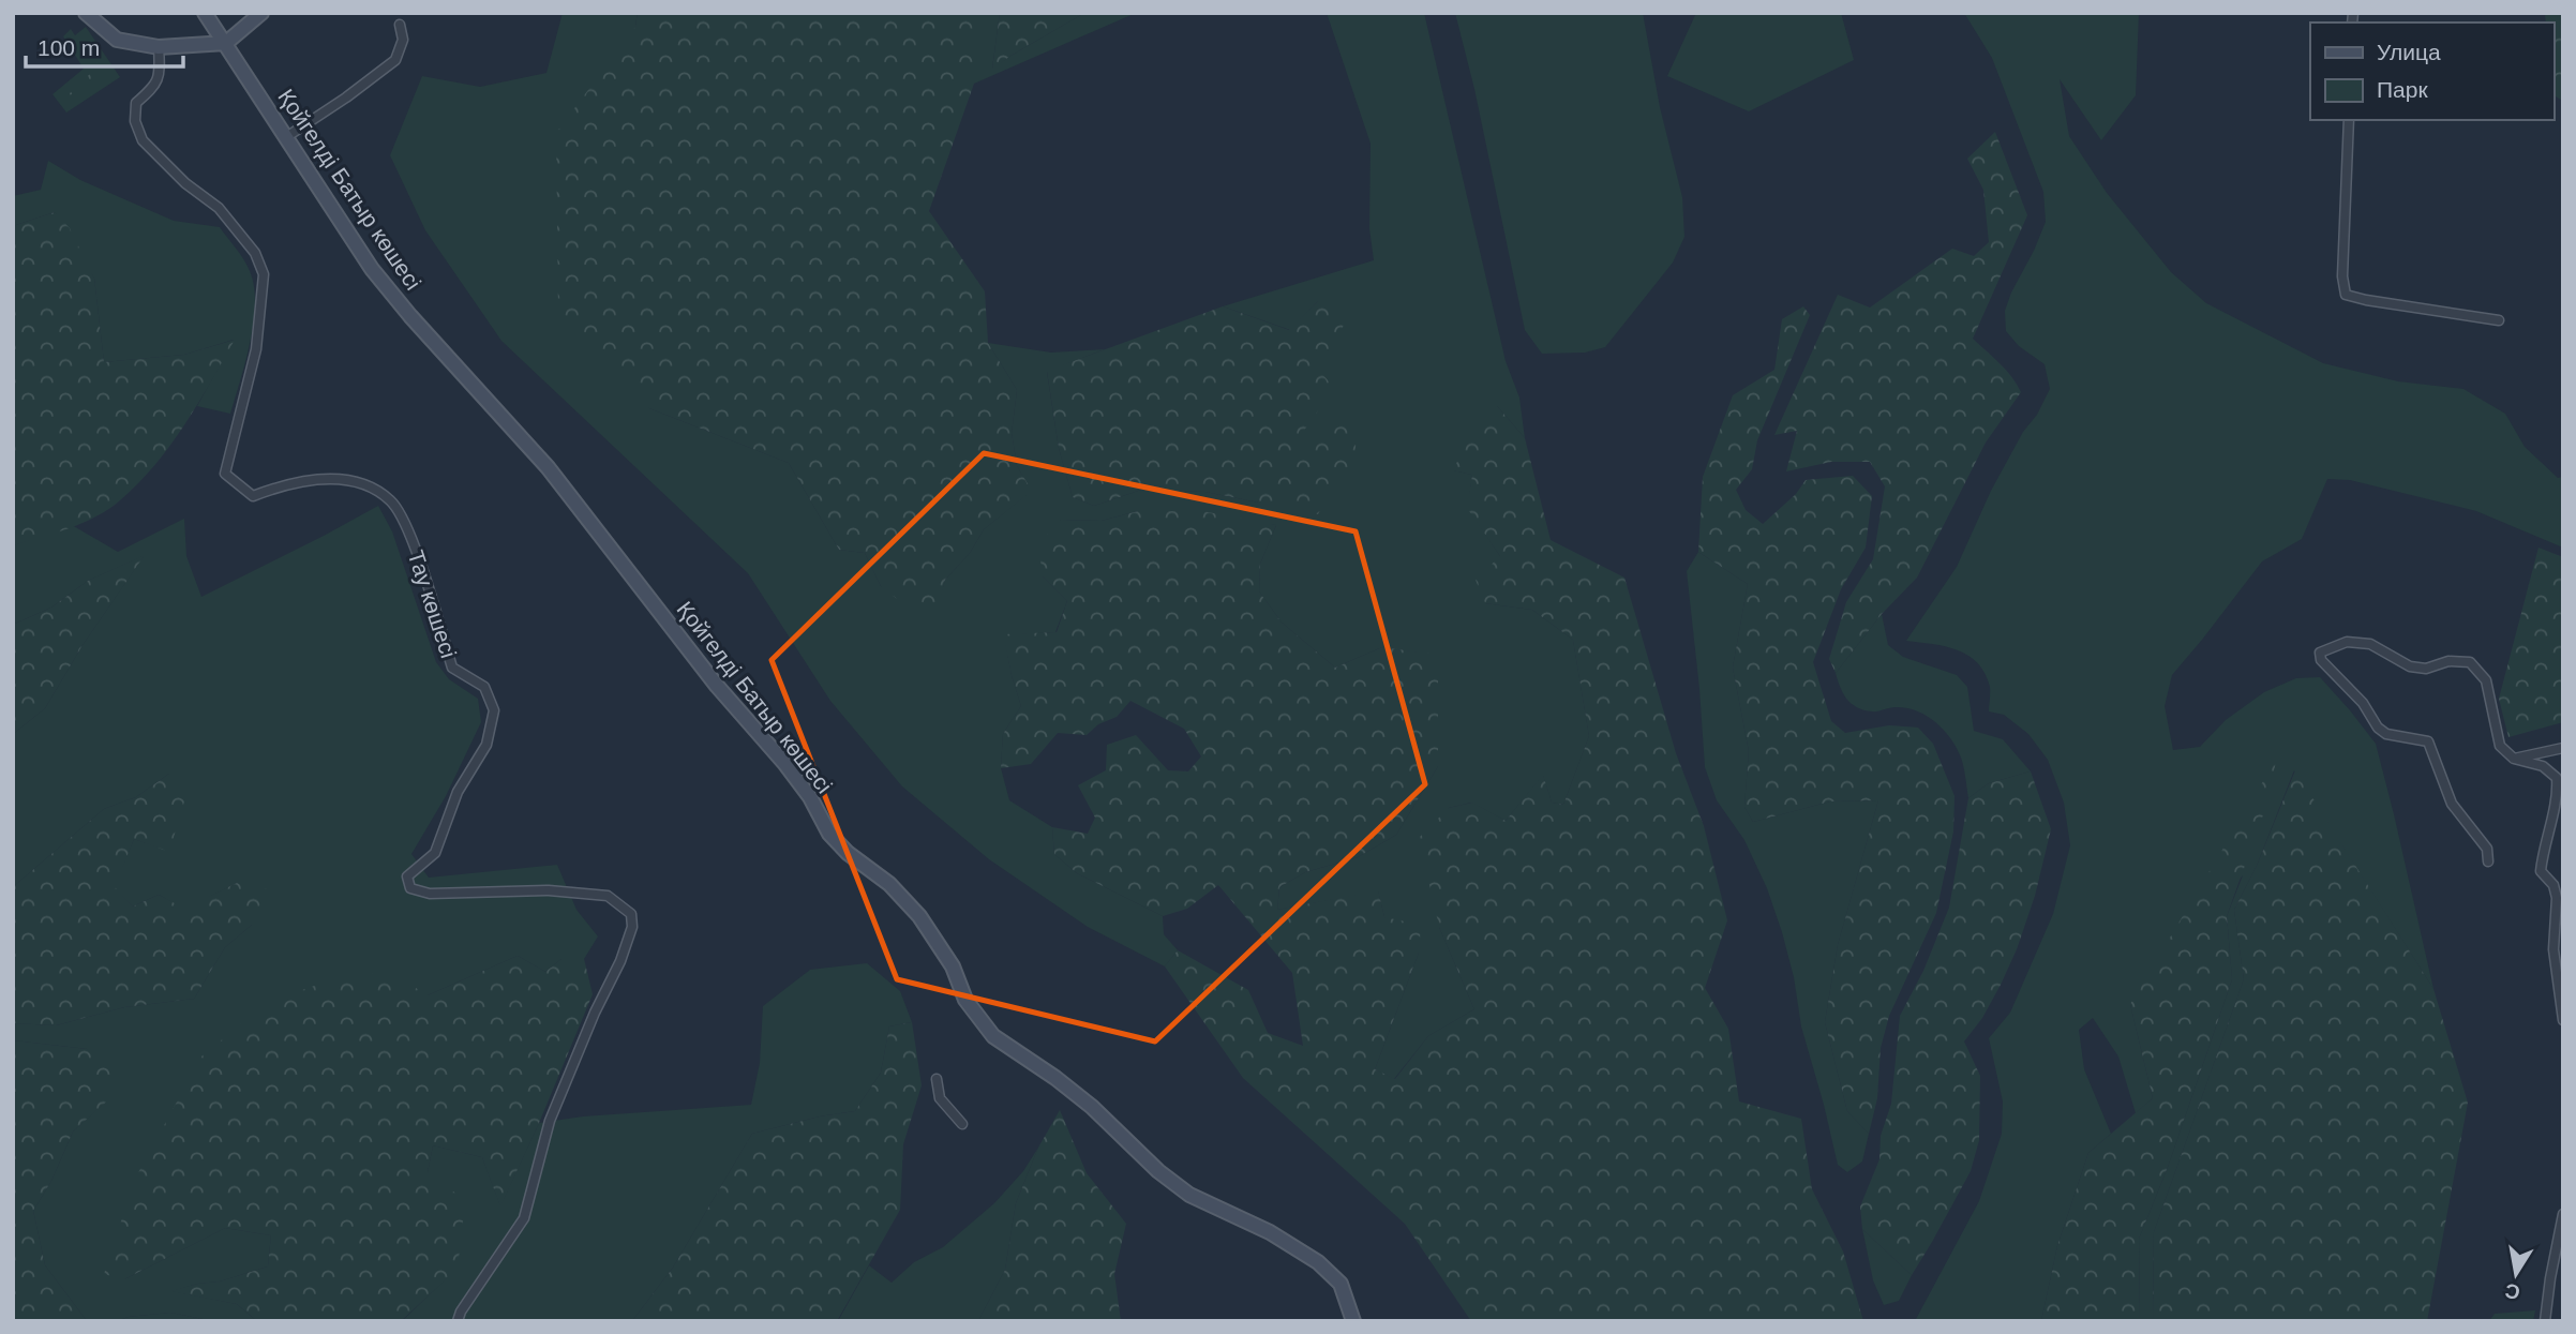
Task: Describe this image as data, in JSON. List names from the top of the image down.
{
  "streets": {
    "street": ["Қойгелді Батыр көшесі", "Тау көшесі"]
  },
  "legend": ["Улица", "Парк"],
  "scale_bar": "100 m",
  "north": "bottom"
}
